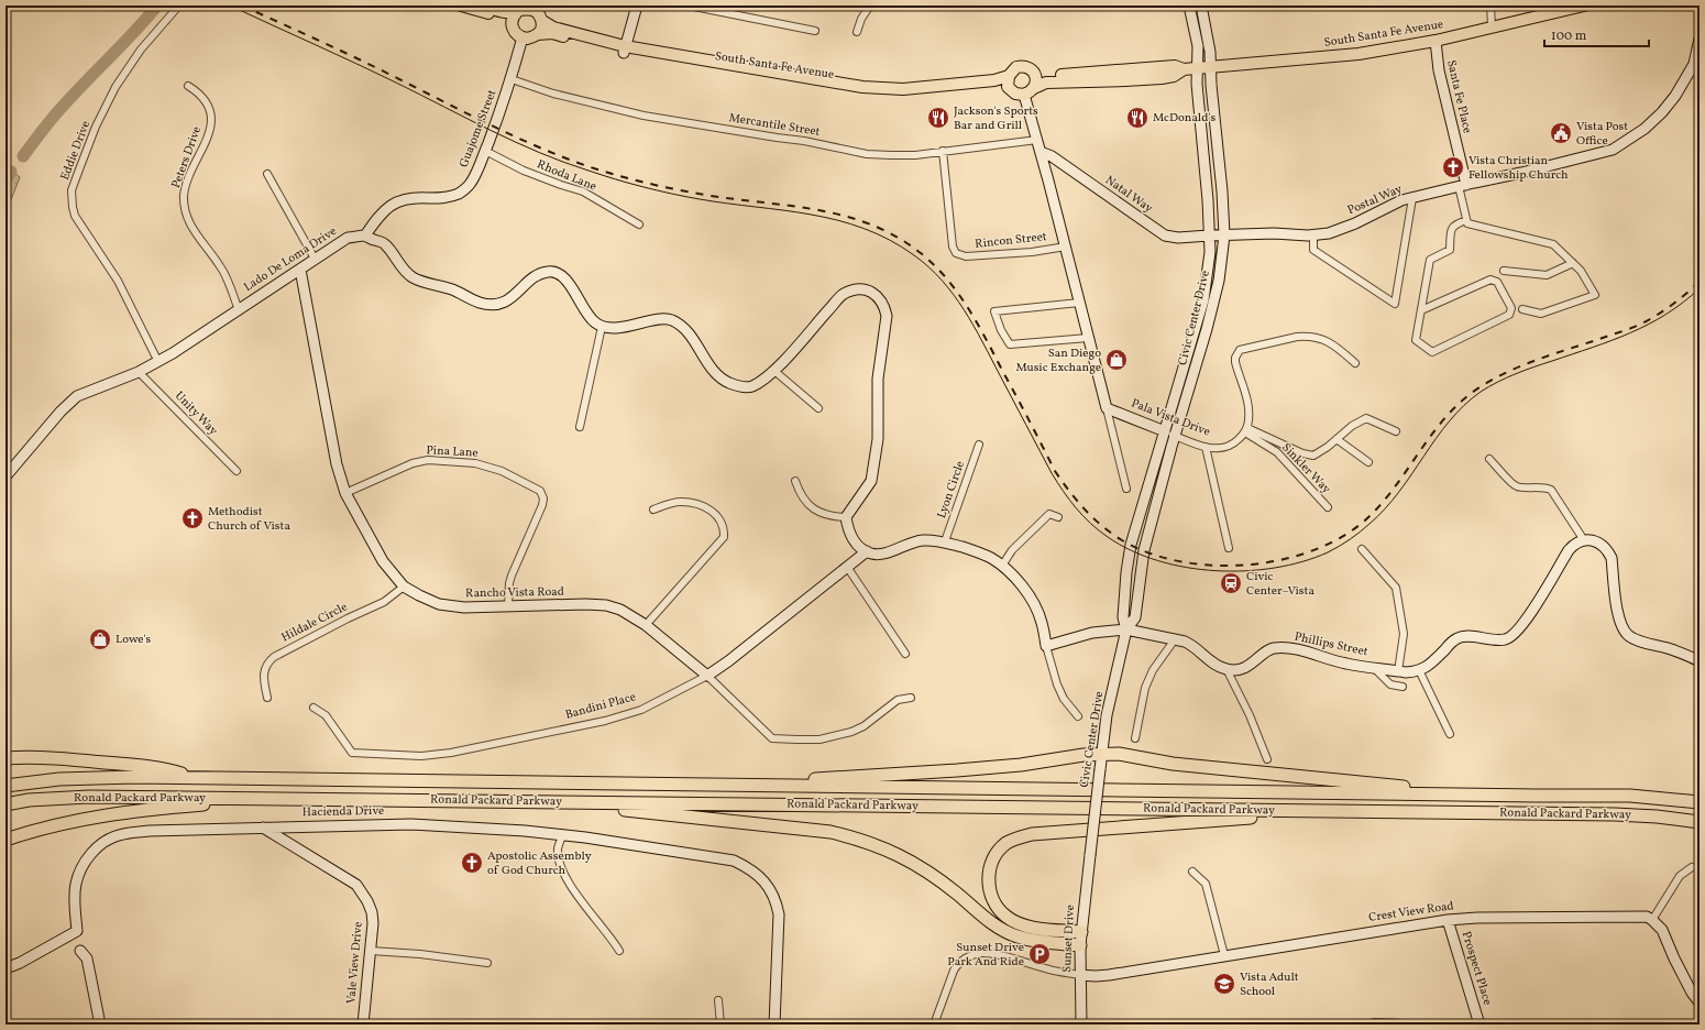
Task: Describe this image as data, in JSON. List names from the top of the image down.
{
  "streets": {
    "highway": ["Ronald Packard Parkway"],
    "main road": ["South Santa Fe Avenue"],
    "street": [
      "Santa Fe Place",
      "Mercantile Street",
      "Guajome Street",
      "Eddie Drive",
      "Peters Drive",
      "Rhoda Lane",
      "Natal Way",
      "Postal Way",
      "Rincon Street",
      "Lado De Loma Drive",
      "Civic Center Drive",
      "Unity Way",
      "Pala Vista Drive",
      "Pina Lane",
      "Sinkler Way",
      "Lyon Circle",
      "Rancho Vista Road",
      "Hildale Circle",
      "Phillips Street",
      "Bandini Place",
      "Hacienda Drive",
      "Crest View Road",
      "Sunset Drive",
      "Vale View Drive",
      "Prospect Place"
    ]
  },
  "crossings": [
    ["South Santa Fe Avenue", "Santa Fe Place"],
    ["South Santa Fe Avenue", "Guajome Street"],
    ["South Santa Fe Avenue", "Civic Center Drive"],
    ["Santa Fe Place", "Postal Way"],
    ["Mercantile Street", "Guajome Street"],
    ["Mercantile Street", "Rincon Street"],
    ["Guajome Street", "Rhoda Lane"],
    ["Guajome Street", "Lado De Loma Drive"],
    ["Eddie Drive", "Lado De Loma Drive"],
    ["Peters Drive", "Lado De Loma Drive"],
    ["Natal Way", "Postal Way"],
    ["Natal Way", "Civic Center Drive"],
    ["Postal Way", "Civic Center Drive"],
    ["Lado De Loma Drive", "Unity Way"],
    ["Lado De Loma Drive", "Rancho Vista Road"],
    ["Civic Center Drive", "Pala Vista Drive"],
    ["Civic Center Drive", "Sunset Drive"],
    ["Pala Vista Drive", "Sinkler Way"],
    ["Pina Lane", "Rancho Vista Road"],
    ["Rancho Vista Road", "Hildale Circle"],
    ["Rancho Vista Road", "Bandini Place"],
    ["Hacienda Drive", "Vale View Drive"],
    ["Crest View Road", "Sunset Drive"],
    ["Crest View Road", "Prospect Place"]
  ],
  "places": {
    "restaurant": ["Jackson's Sports Bar and Grill", "McDonald's"],
    "public building": ["Vista Post Office"],
    "church": ["Vista Christian Fellowship Church", "Methodist Church of Vista", "Apostolic Assembly of God Church"],
    "shop": ["San Diego Music Exchange", "Lowe's"],
    "station": ["Civic Center–Vista"],
    "parking": ["Sunset Drive Park And Ride"],
    "school or university": ["Vista Adult School"]
  },
  "scale_bar": "100 m"
}
